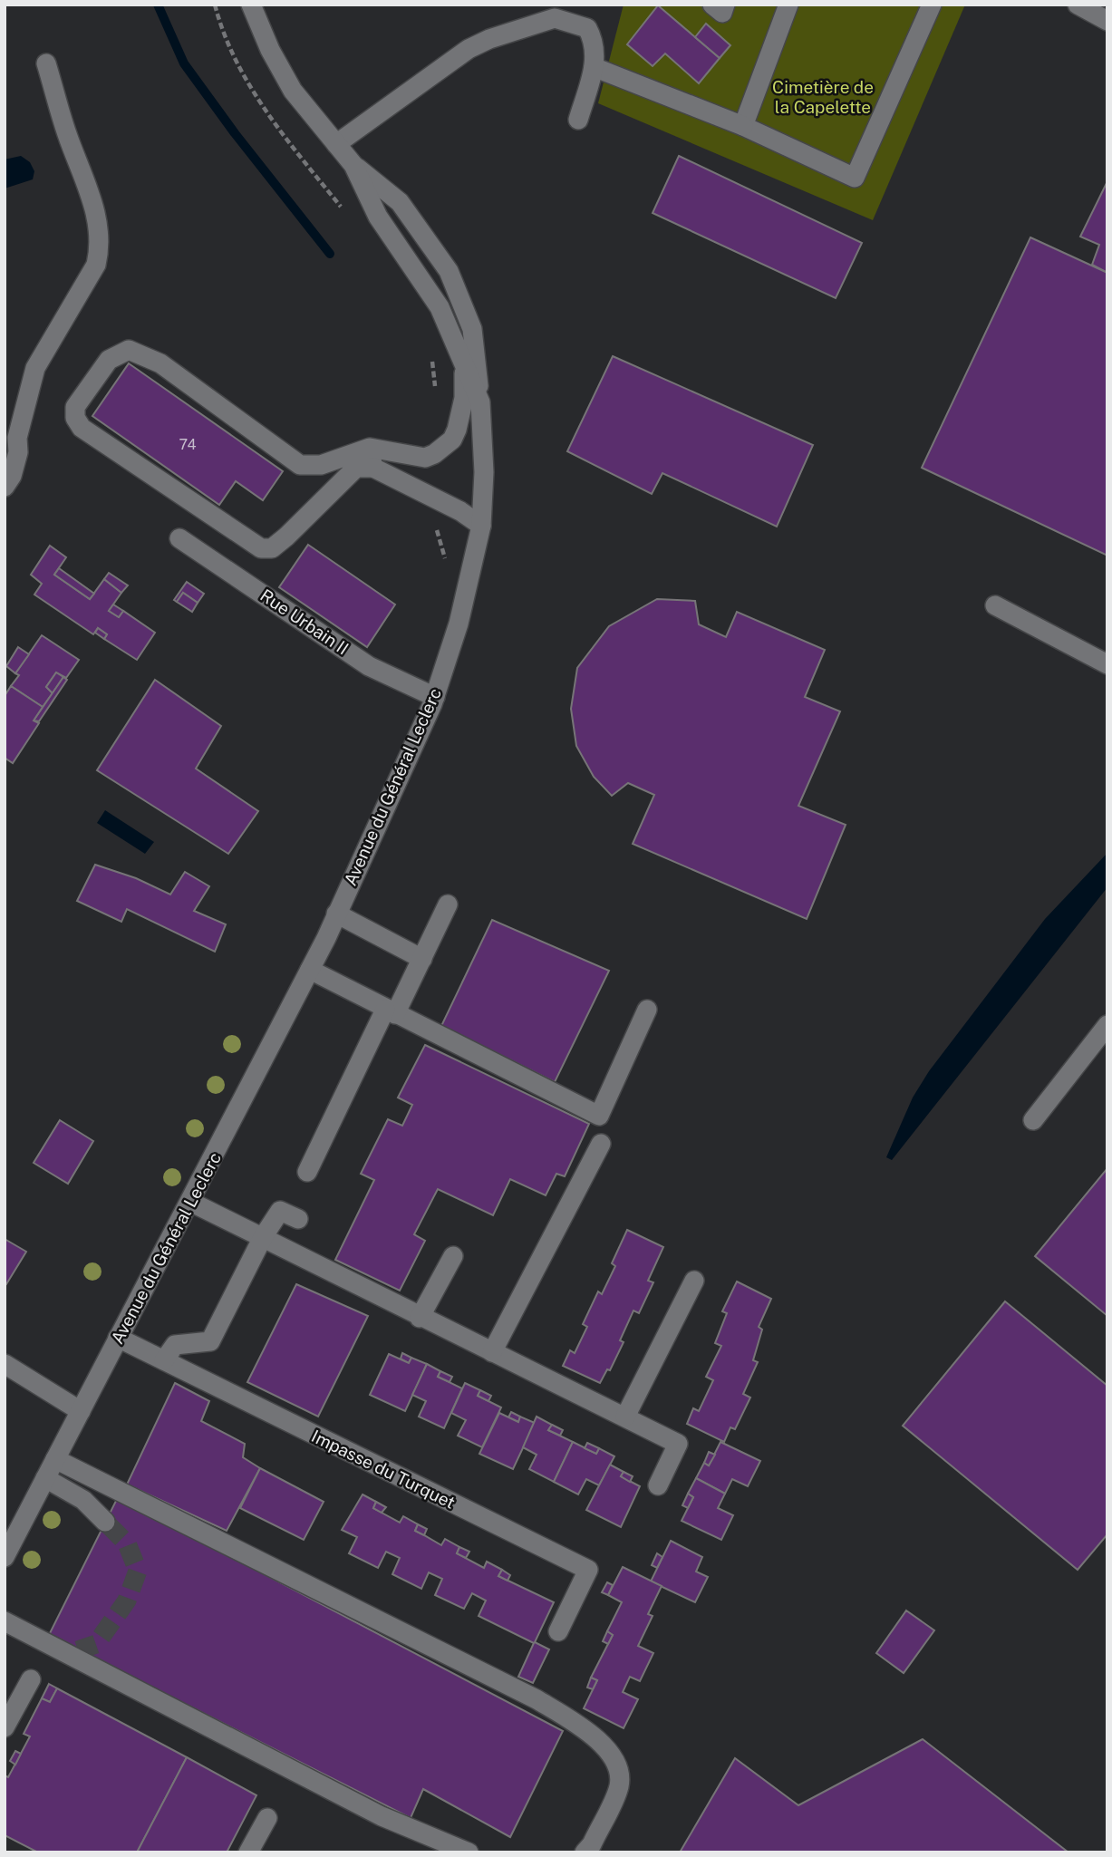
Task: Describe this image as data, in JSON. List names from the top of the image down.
{
  "streets": {
    "street": ["Rue Urbain II", "Avenue du Général Leclerc", "Impasse du Turquet"]
  },
  "crossings": [
    ["Rue Urbain II", "Avenue du Général Leclerc"],
    ["Avenue du Général Leclerc", "Impasse du Turquet"]
  ],
  "parks": ["Cimetière de la Capelette"],
  "house_numbers": ["74"]
}
